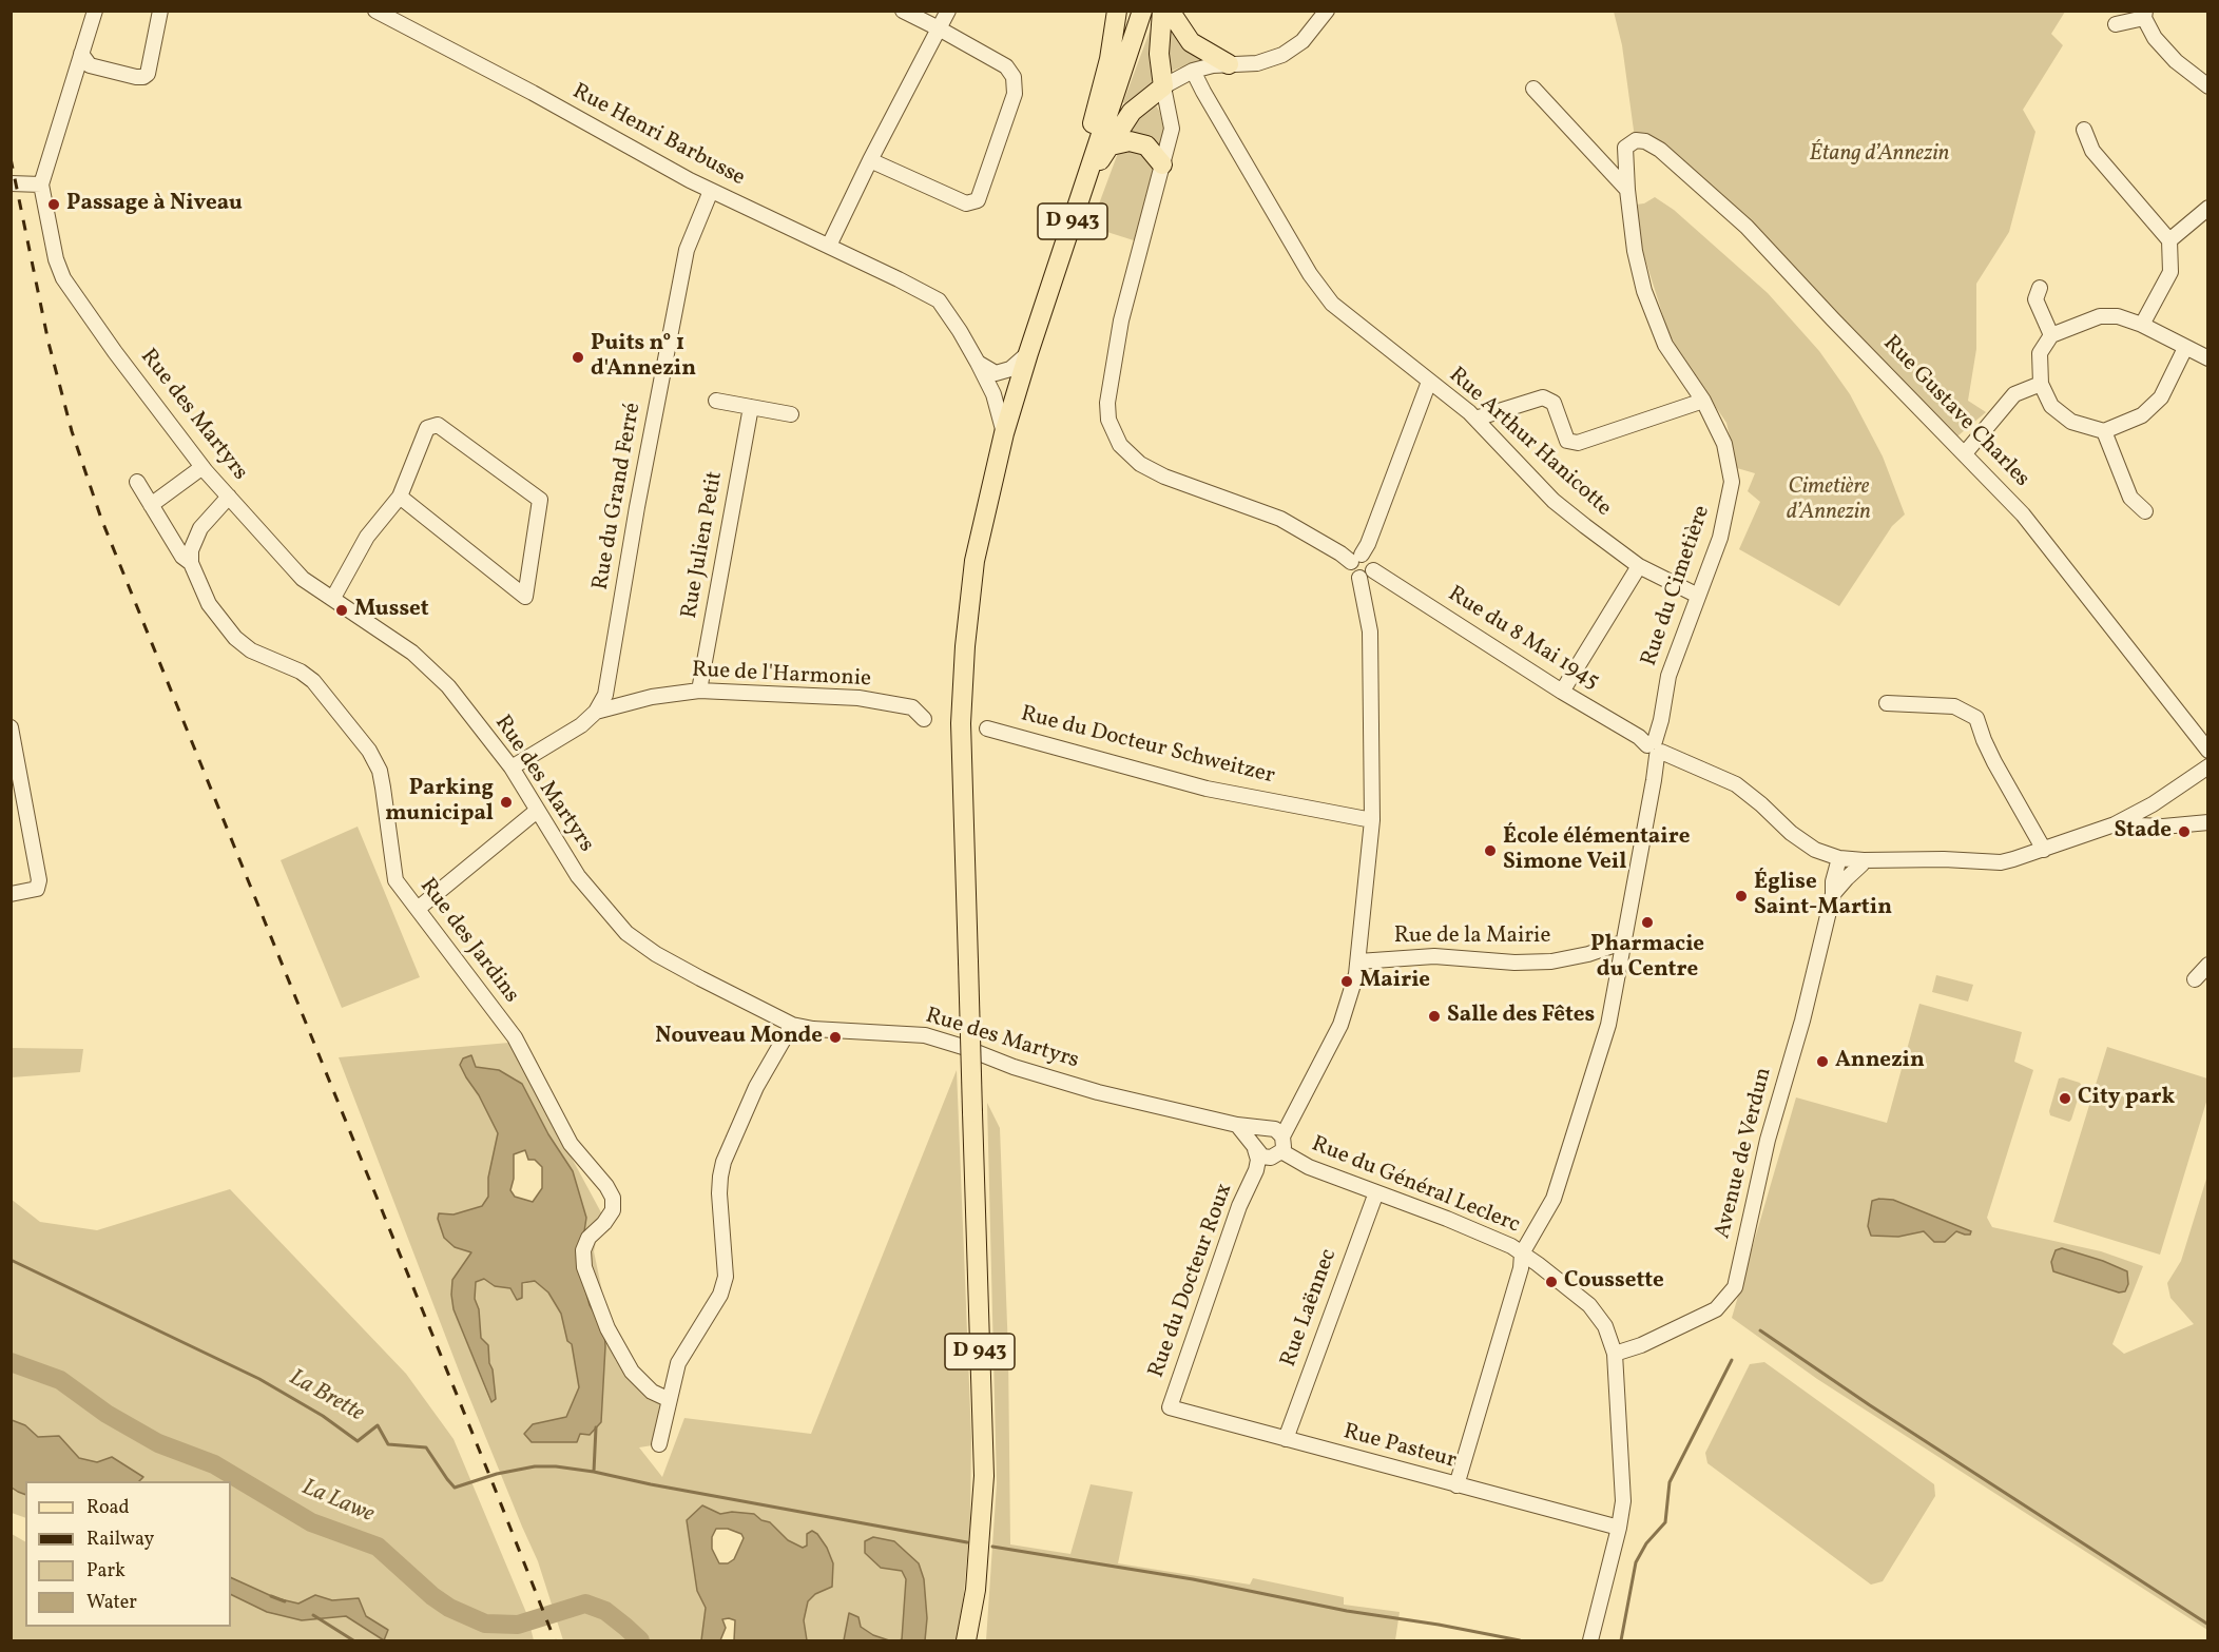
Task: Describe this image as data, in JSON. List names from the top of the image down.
{
  "streets": {
    "main road": ["D 943"],
    "street": [
      "Rue Henri Barbusse",
      "Rue Gustave Charles",
      "Rue des Martyrs",
      "Rue Arthur Hanicotte",
      "Rue du Grand Ferré",
      "Rue Julien Petit",
      "Rue du Cimetière",
      "Rue du 8 Mai 1945",
      "Rue de l'Harmonie",
      "Rue du Docteur Schweitzer",
      "Rue de la Mairie",
      "Rue des Jardins",
      "Avenue de Verdun",
      "Rue du Général Leclerc",
      "Rue du Docteur Roux",
      "Rue Laënnec",
      "Rue Pasteur"
    ]
  },
  "crossings": [
    ["Rue Henri Barbusse", "D 943"],
    ["Rue Henri Barbusse", "Rue du Grand Ferré"],
    ["Rue Gustave Charles", "Rue du Cimetière"],
    ["Rue des Martyrs", "Rue du Grand Ferré"],
    ["Rue Arthur Hanicotte", "Rue du Cimetière"],
    ["Rue du Grand Ferré", "Rue de l'Harmonie"],
    ["Rue Julien Petit", "Rue de l'Harmonie"],
    ["Rue du Cimetière", "Rue du 8 Mai 1945"],
    ["Rue du Cimetière", "Rue de la Mairie"],
    ["Rue du Cimetière", "Rue du Général Leclerc"],
    ["Rue du Cimetière", "Rue Pasteur"],
    ["Rue du 8 Mai 1945", "Avenue de Verdun"],
    ["Avenue de Verdun", "Rue du Général Leclerc"],
    ["Rue du Général Leclerc", "Rue du Docteur Roux"],
    ["Rue du Général Leclerc", "Rue Laënnec"],
    ["Rue du Général Leclerc", "Rue Pasteur"],
    ["Rue du Docteur Roux", "Rue Pasteur"],
    ["Rue Laënnec", "Rue Pasteur"]
  ],
  "water": ["La Brette", "La Lawe"],
  "parks": ["Étang d’Annezin", "Cimetière d’Annezin"],
  "places": [
    "Passage à Niveau",
    "Puits n° 1 d'Annezin",
    "Musset",
    "Parking municipal",
    "Stade",
    "École élémentaire Simone Veil",
    "Église Saint-Martin",
    "Pharmacie du Centre",
    "Mairie",
    "Salle des Fêtes",
    "Nouveau Monde",
    "Annezin",
    "City park",
    "Coussette"
  ],
  "legend": [
    "Road",
    "Railway",
    "Park",
    "Water"
  ]
}
